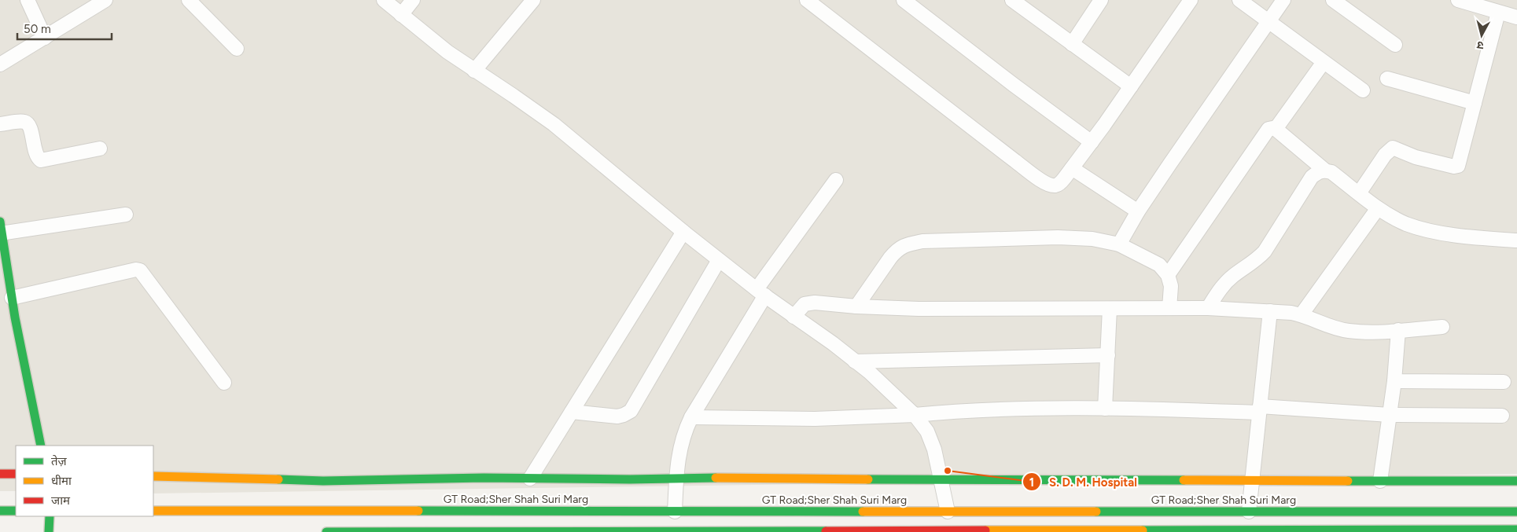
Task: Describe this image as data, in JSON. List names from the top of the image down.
{
  "streets": {
    "main road": ["GT Road;Sher Shah Suri Marg"]
  },
  "places": ["S. D. M. Hospital"],
  "legend": ["तेज़", "धीमा", "जाम"],
  "scale_bar": "50 m",
  "north": "bottom"
}
